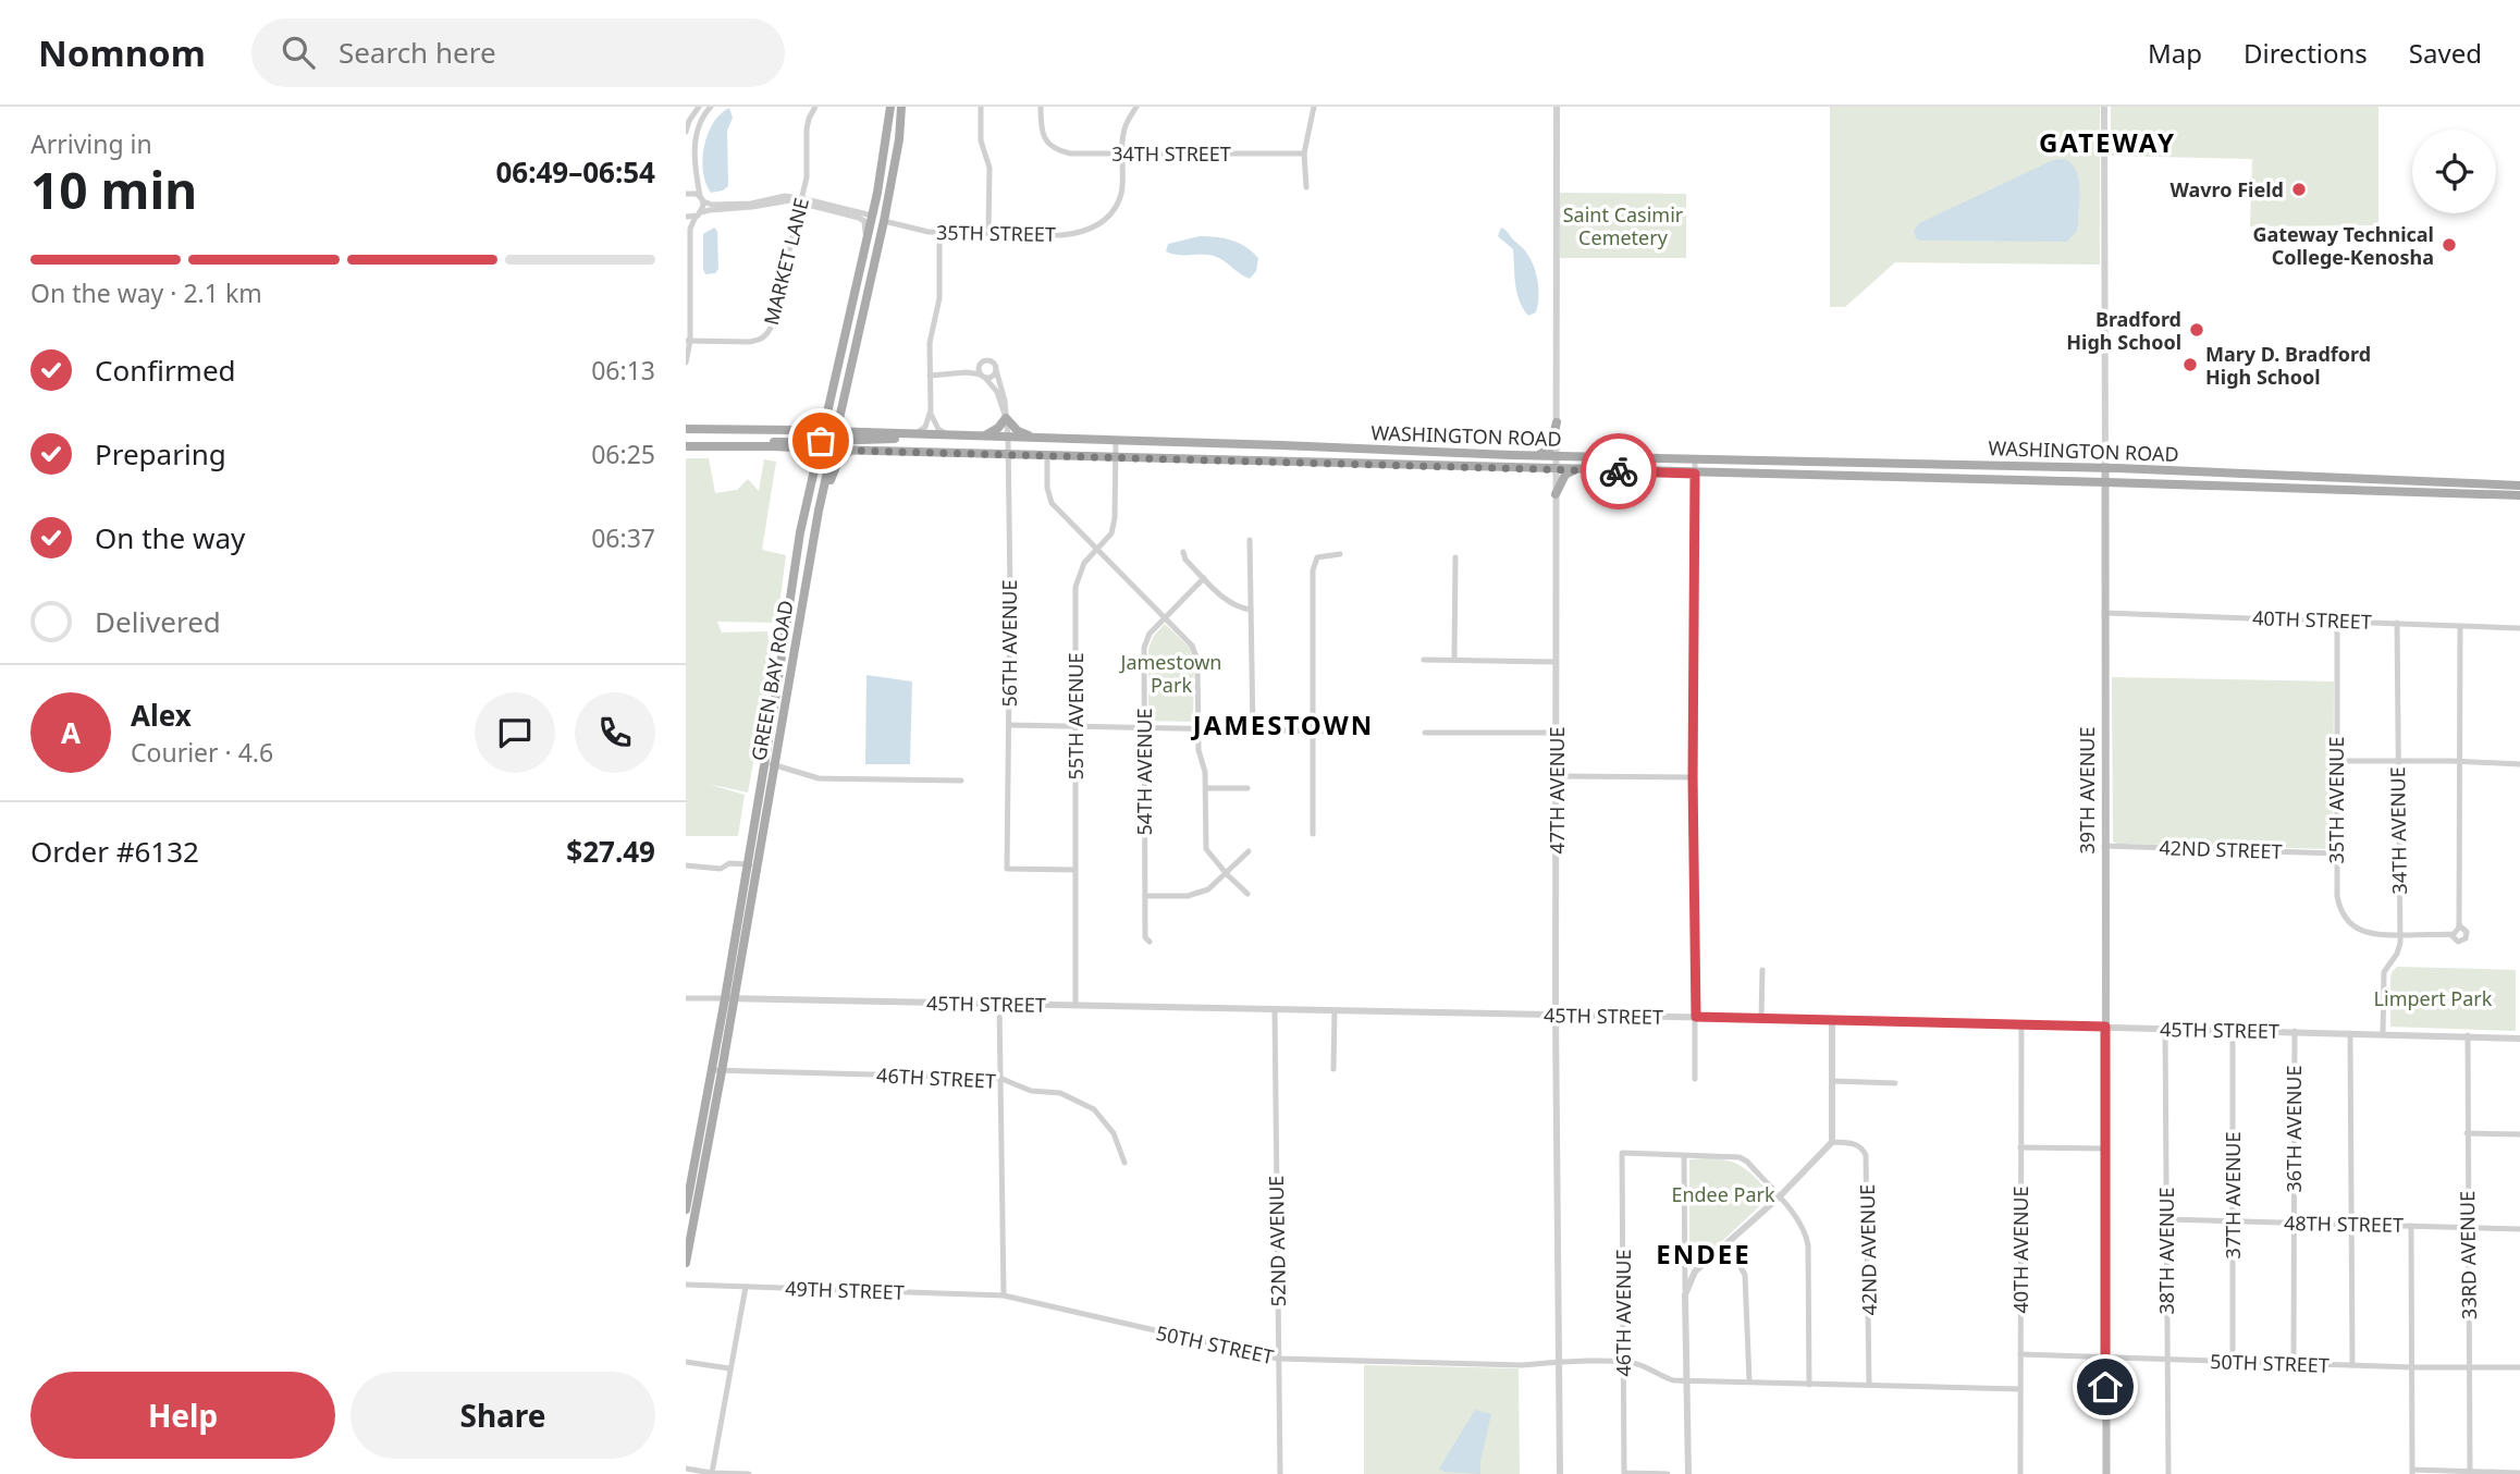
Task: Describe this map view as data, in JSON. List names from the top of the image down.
{
  "streets": {
    "main road": ["WASHINGTON ROAD", "GREEN BAY ROAD", "39TH AVENUE"],
    "street": [
      "34TH STREET",
      "35TH STREET",
      "MARKET LANE",
      "40TH STREET",
      "56TH AVENUE",
      "55TH AVENUE",
      "54TH AVENUE",
      "47TH AVENUE",
      "35TH AVENUE",
      "34TH AVENUE",
      "42ND STREET",
      "45TH STREET",
      "46TH STREET",
      "36TH AVENUE",
      "37TH AVENUE",
      "48TH STREET",
      "52ND AVENUE",
      "42ND AVENUE",
      "40TH AVENUE",
      "38TH AVENUE",
      "33RD AVENUE",
      "49TH STREET",
      "46TH AVENUE",
      "50TH STREET"
    ]
  },
  "crossings": [
    ["34TH STREET", "35TH STREET"],
    ["35TH STREET", "GREEN BAY ROAD"],
    ["WASHINGTON ROAD", "56TH AVENUE"],
    ["WASHINGTON ROAD", "GREEN BAY ROAD"],
    ["WASHINGTON ROAD", "55TH AVENUE"],
    ["WASHINGTON ROAD", "47TH AVENUE"],
    ["WASHINGTON ROAD", "39TH AVENUE"],
    ["40TH STREET", "39TH AVENUE"],
    ["40TH STREET", "35TH AVENUE"],
    ["40TH STREET", "34TH AVENUE"],
    ["56TH AVENUE", "55TH AVENUE"],
    ["GREEN BAY ROAD", "45TH STREET"],
    ["GREEN BAY ROAD", "46TH STREET"],
    ["55TH AVENUE", "45TH STREET"],
    ["47TH AVENUE", "45TH STREET"],
    ["47TH AVENUE", "50TH STREET"],
    ["39TH AVENUE", "42ND STREET"],
    ["39TH AVENUE", "45TH STREET"],
    ["39TH AVENUE", "50TH STREET"],
    ["35TH AVENUE", "34TH AVENUE"],
    ["35TH AVENUE", "42ND STREET"],
    ["34TH AVENUE", "45TH STREET"],
    ["45TH STREET", "36TH AVENUE"],
    ["45TH STREET", "37TH AVENUE"],
    ["45TH STREET", "52ND AVENUE"],
    ["45TH STREET", "40TH AVENUE"],
    ["45TH STREET", "38TH AVENUE"],
    ["45TH STREET", "33RD AVENUE"],
    ["36TH AVENUE", "48TH STREET"],
    ["36TH AVENUE", "50TH STREET"],
    ["37TH AVENUE", "48TH STREET"],
    ["37TH AVENUE", "50TH STREET"],
    ["48TH STREET", "38TH AVENUE"],
    ["48TH STREET", "33RD AVENUE"],
    ["52ND AVENUE", "50TH STREET"],
    ["40TH AVENUE", "50TH STREET"],
    ["38TH AVENUE", "50TH STREET"],
    ["33RD AVENUE", "50TH STREET"],
    ["49TH STREET", "50TH STREET"]
  ],
  "districts": ["GATEWAY", "JAMESTOWN", "ENDEE"],
  "parks": [
    "Saint Casimir Cemetery",
    "Jamestown Park",
    "Limpert Park",
    "Endee Park"
  ],
  "places": [
    "Wavro Field",
    "Gateway Technical College-Kenosha",
    "Bradford High School",
    "Mary D. Bradford High School"
  ],
  "page": {
    "header": "Nomnom",
    "search": "Search here",
    "nav": ["Map", "Directions", "Saved"],
    "heading": ["10 min", "Arriving in", "06:49–06:54"],
    "panel": [
      "Alex",
      "Courier · 4.6",
      "Order #6132",
      "$27.49"
    ],
    "bar": "On the way · 2.1 km",
    "list": [
      ["Confirmed", "06:13"],
      ["Preparing", "06:25"],
      ["On the way", "06:37"],
      "Delivered"
    ],
    "round": "A",
    "buttons": ["Help", "Share"]
  }
}
